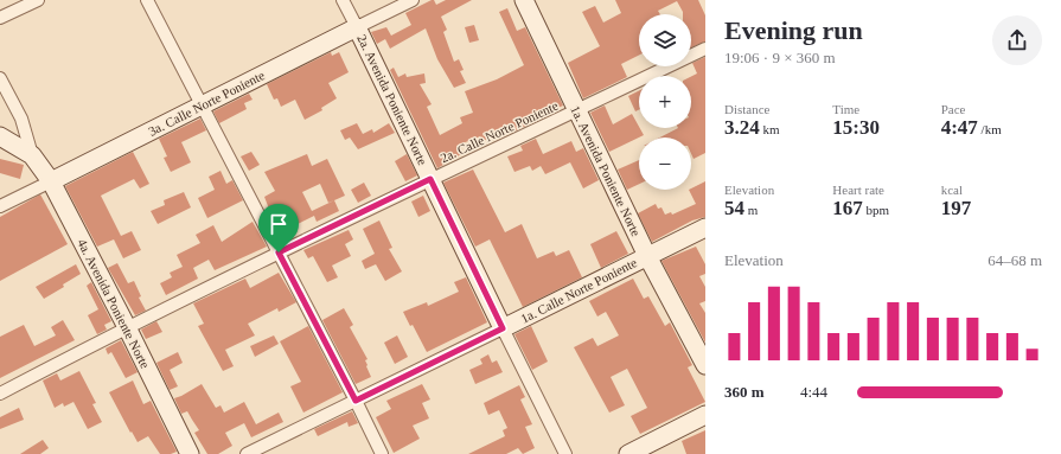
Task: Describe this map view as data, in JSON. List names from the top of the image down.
{
  "streets": {
    "main road": [
      "2a. Avenida Poniente Norte",
      "3a. Calle Norte Poniente",
      "1a. Avenida Poniente Norte",
      "1a. Calle Norte Poniente",
      "4a. Avenida Poniente Norte"
    ],
    "street": ["2a. Calle Norte Poniente"]
  },
  "crossings": [
    ["2a. Avenida Poniente Norte", "3a. Calle Norte Poniente"],
    ["2a. Avenida Poniente Norte", "2a. Calle Norte Poniente"],
    ["2a. Avenida Poniente Norte", "1a. Calle Norte Poniente"],
    ["3a. Calle Norte Poniente", "4a. Avenida Poniente Norte"],
    ["2a. Calle Norte Poniente", "1a. Avenida Poniente Norte"],
    ["2a. Calle Norte Poniente", "4a. Avenida Poniente Norte"],
    ["1a. Avenida Poniente Norte", "1a. Calle Norte Poniente"]
  ],
  "page": {
    "heading": ["Evening run", "19:06 · 9 × 360 m"],
    "map_buttons": ["+", "−"],
    "stats": [
      ["Distance", "3.24 km"],
      ["Time", "15:30"],
      ["Pace", "4:47 /km"],
      ["Elevation", "54 m"],
      ["Heart rate", "167 bpm"],
      ["kcal", "197"]
    ],
    "chart": ["Elevation", "64–68 m"],
    "list": [
      {
        "name": "360 m",
        "note": "4:44"
      }
    ]
  }
}
